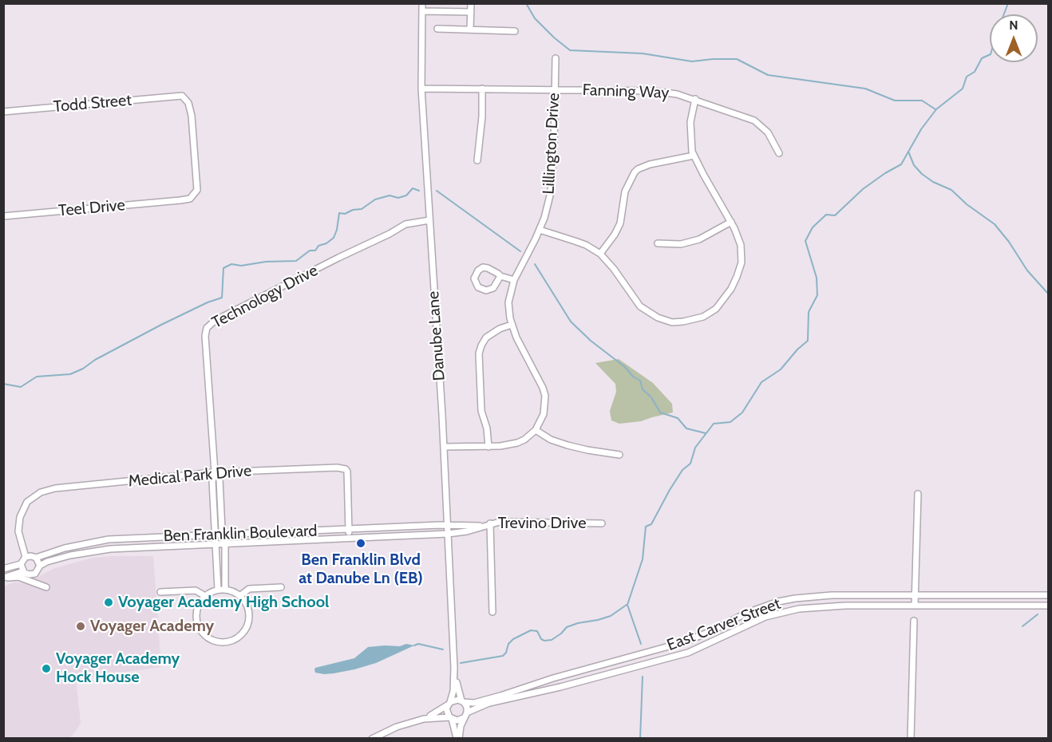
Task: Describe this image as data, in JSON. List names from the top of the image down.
{
  "streets": {
    "street": [
      "Fanning Way",
      "Todd Street",
      "Lillington Drive",
      "Teel Drive",
      "Technology Drive",
      "Danube Lane",
      "Medical Park Drive",
      "Trevino Drive",
      "Ben Franklin Boulevard",
      "East Carver Street"
    ]
  },
  "crossings": [
    ["Fanning Way", "Lillington Drive"],
    ["Fanning Way", "Danube Lane"],
    ["Todd Street", "Teel Drive"],
    ["Technology Drive", "Danube Lane"],
    ["Technology Drive", "Medical Park Drive"],
    ["Technology Drive", "Ben Franklin Boulevard"],
    ["Danube Lane", "Trevino Drive"],
    ["Danube Lane", "Ben Franklin Boulevard"],
    ["Danube Lane", "East Carver Street"],
    ["Medical Park Drive", "Ben Franklin Boulevard"],
    ["Trevino Drive", "Ben Franklin Boulevard"]
  ],
  "places": [
    "Ben Franklin Blvd at Danube Ln (EB)",
    "Voyager Academy High School",
    "Voyager Academy",
    "Voyager Academy Hock House"
  ],
  "north": "top"
}
